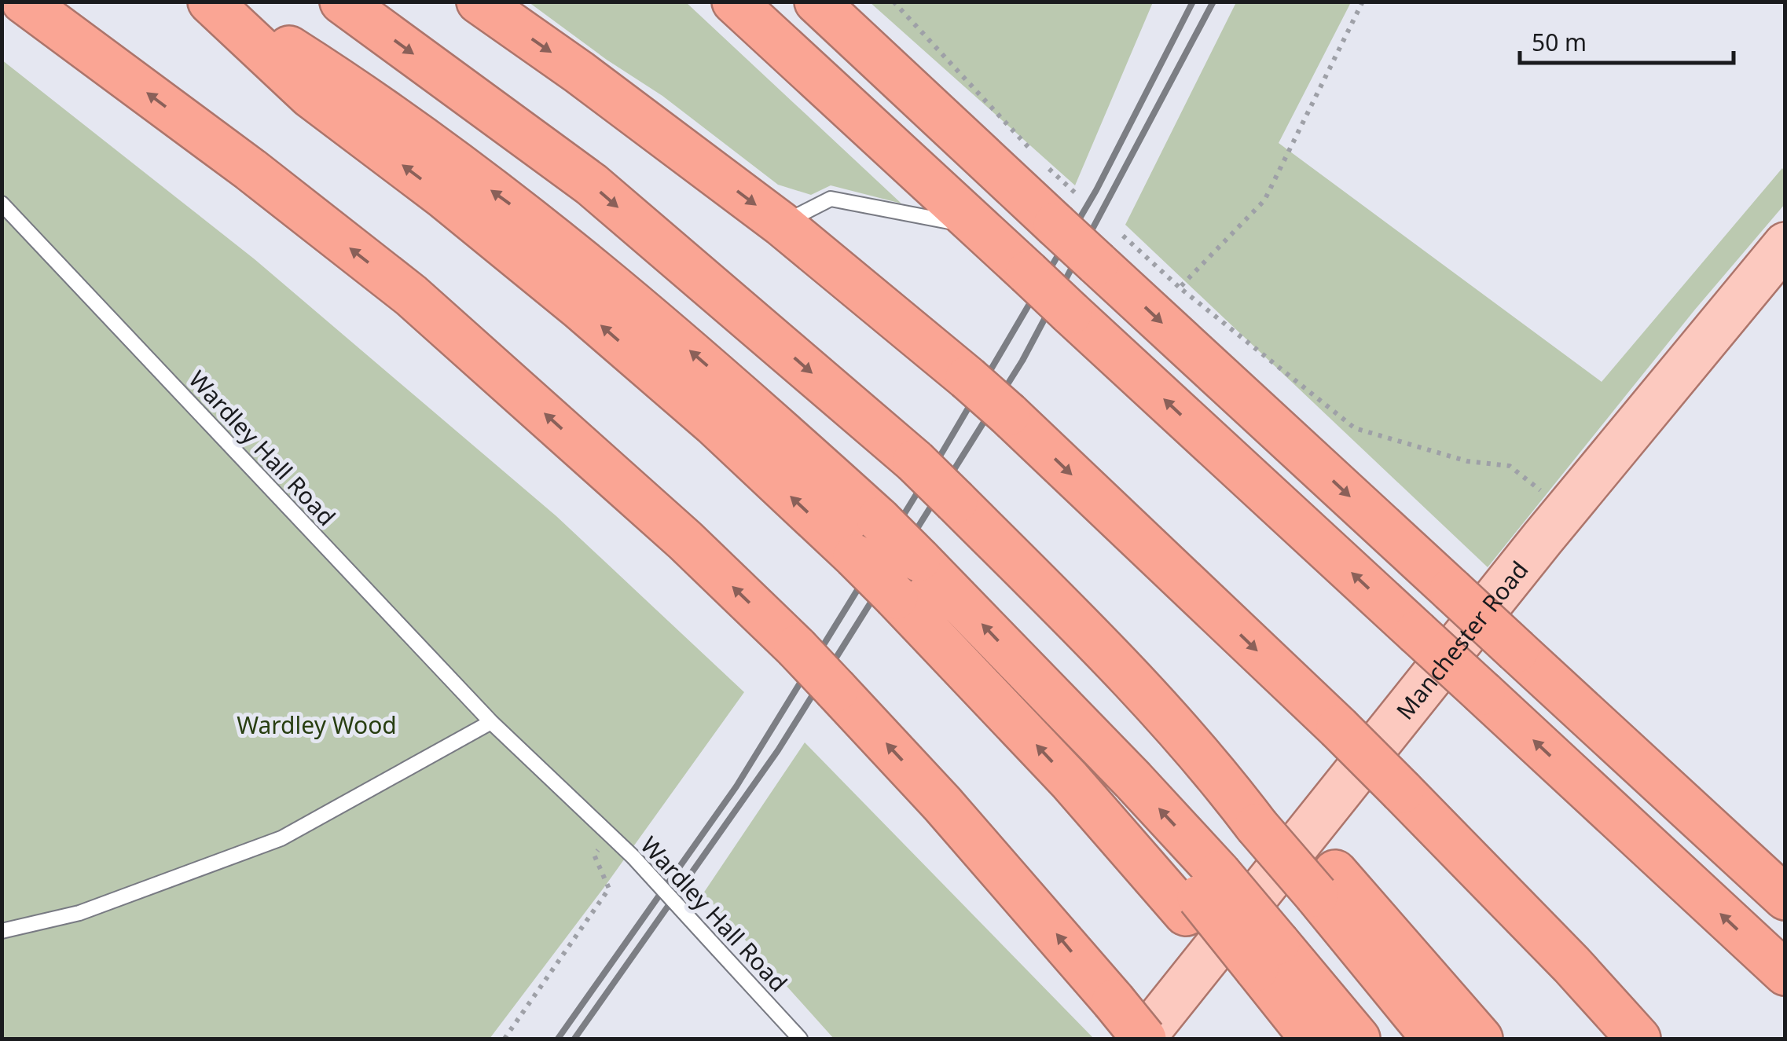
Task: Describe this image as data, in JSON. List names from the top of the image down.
{
  "streets": {
    "main road": ["Manchester Road"],
    "lane": ["Wardley Hall Road"]
  },
  "parks": ["Wardley Wood"],
  "scale_bar": "50 m"
}
